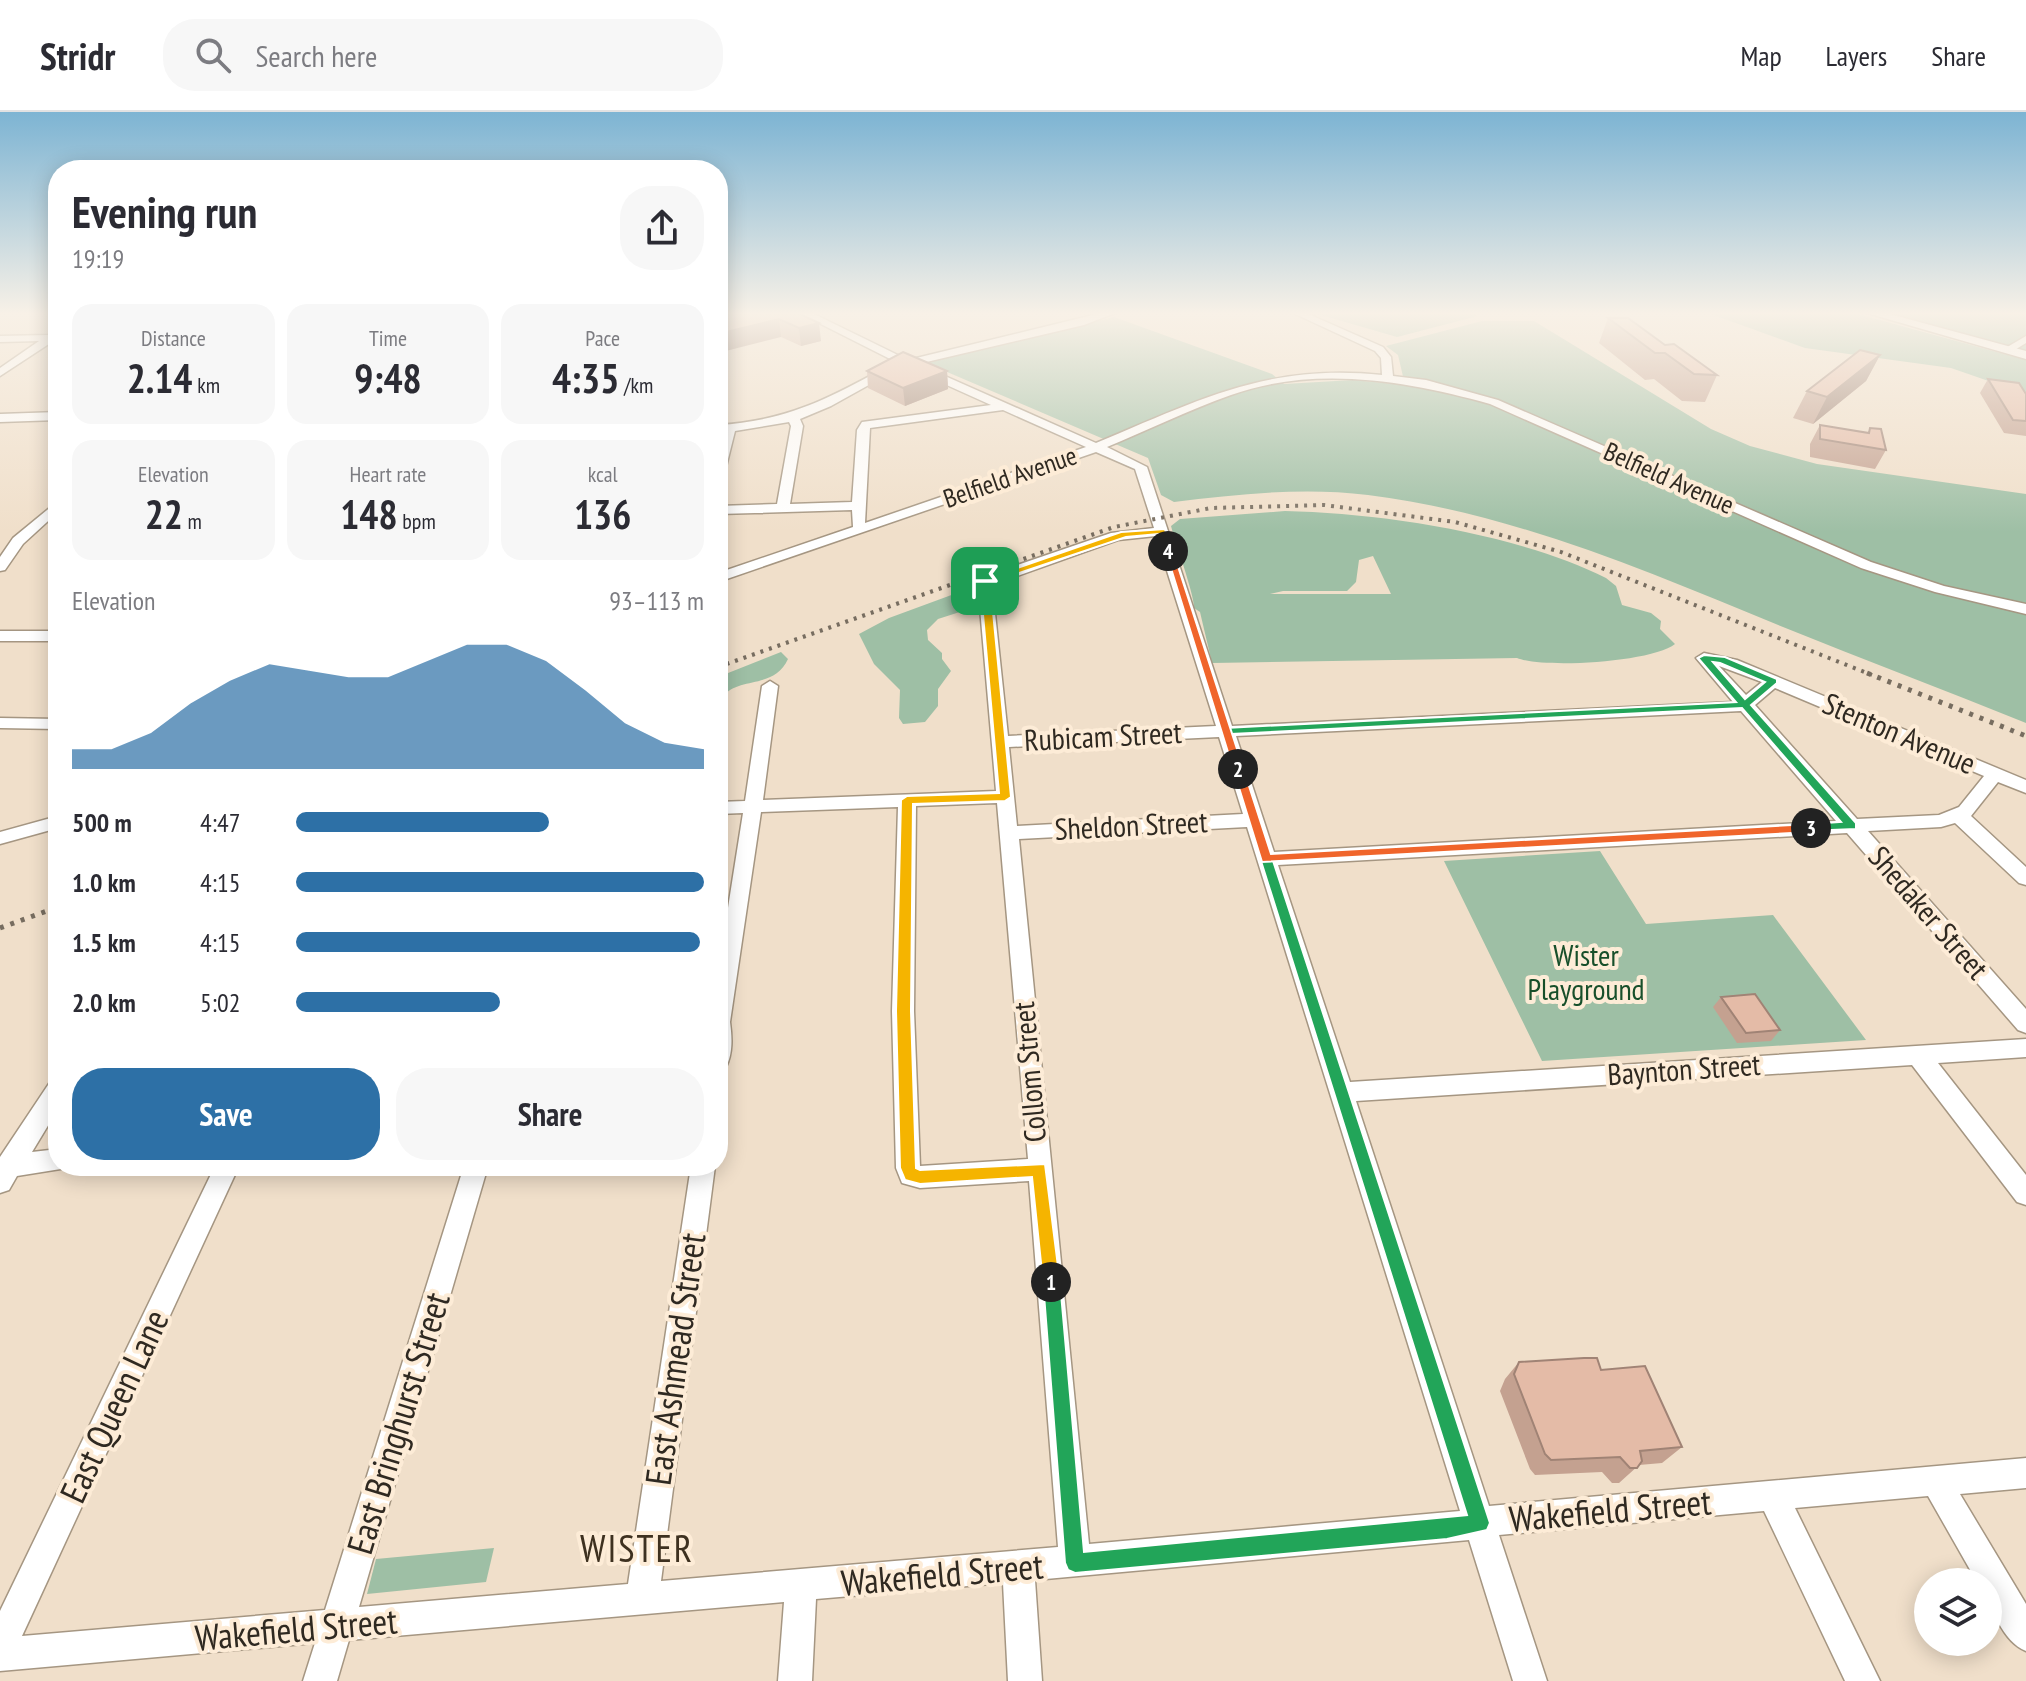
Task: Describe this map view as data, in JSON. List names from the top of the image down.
{
  "streets": {
    "street": [
      "Belfield Avenue",
      "Stenton Avenue",
      "Rubicam Street",
      "Sheldon Street",
      "Shedaker Street",
      "Baynton Street",
      "Collom Street",
      "East Ashmead Street",
      "East Queen Lane",
      "East Bringhurst Street",
      "Wakefield Street"
    ]
  },
  "crossings": [
    ["Stenton Avenue", "Shedaker Street"],
    ["Rubicam Street", "Shedaker Street"],
    ["Rubicam Street", "Collom Street"],
    ["Sheldon Street", "Collom Street"],
    ["Collom Street", "Wakefield Street"],
    ["East Ashmead Street", "Wakefield Street"],
    ["East Bringhurst Street", "Wakefield Street"]
  ],
  "districts": ["WISTER"],
  "parks": ["Wister Playground"],
  "page": {
    "header": "Stridr",
    "search": "Search here",
    "nav": ["Map", "Layers", "Share"],
    "heading": ["Evening run", "19:19"],
    "stats": [
      ["Distance", "2.14 km"],
      ["Time", "9:48"],
      ["Pace", "4:35 /km"],
      ["Elevation", "22 m"],
      ["Heart rate", "148 bpm"],
      ["kcal", "136"]
    ],
    "pins": [
      "4",
      "2",
      "3",
      "1"
    ],
    "chart": ["Elevation", "93–113 m"],
    "list": [
      {
        "name": "500 m",
        "note": "4:47"
      },
      {
        "name": "1.0 km",
        "note": "4:15"
      },
      {
        "name": "1.5 km",
        "note": "4:15"
      },
      {
        "name": "2.0 km",
        "note": "5:02"
      }
    ],
    "buttons": ["Save", "Share"]
  }
}
